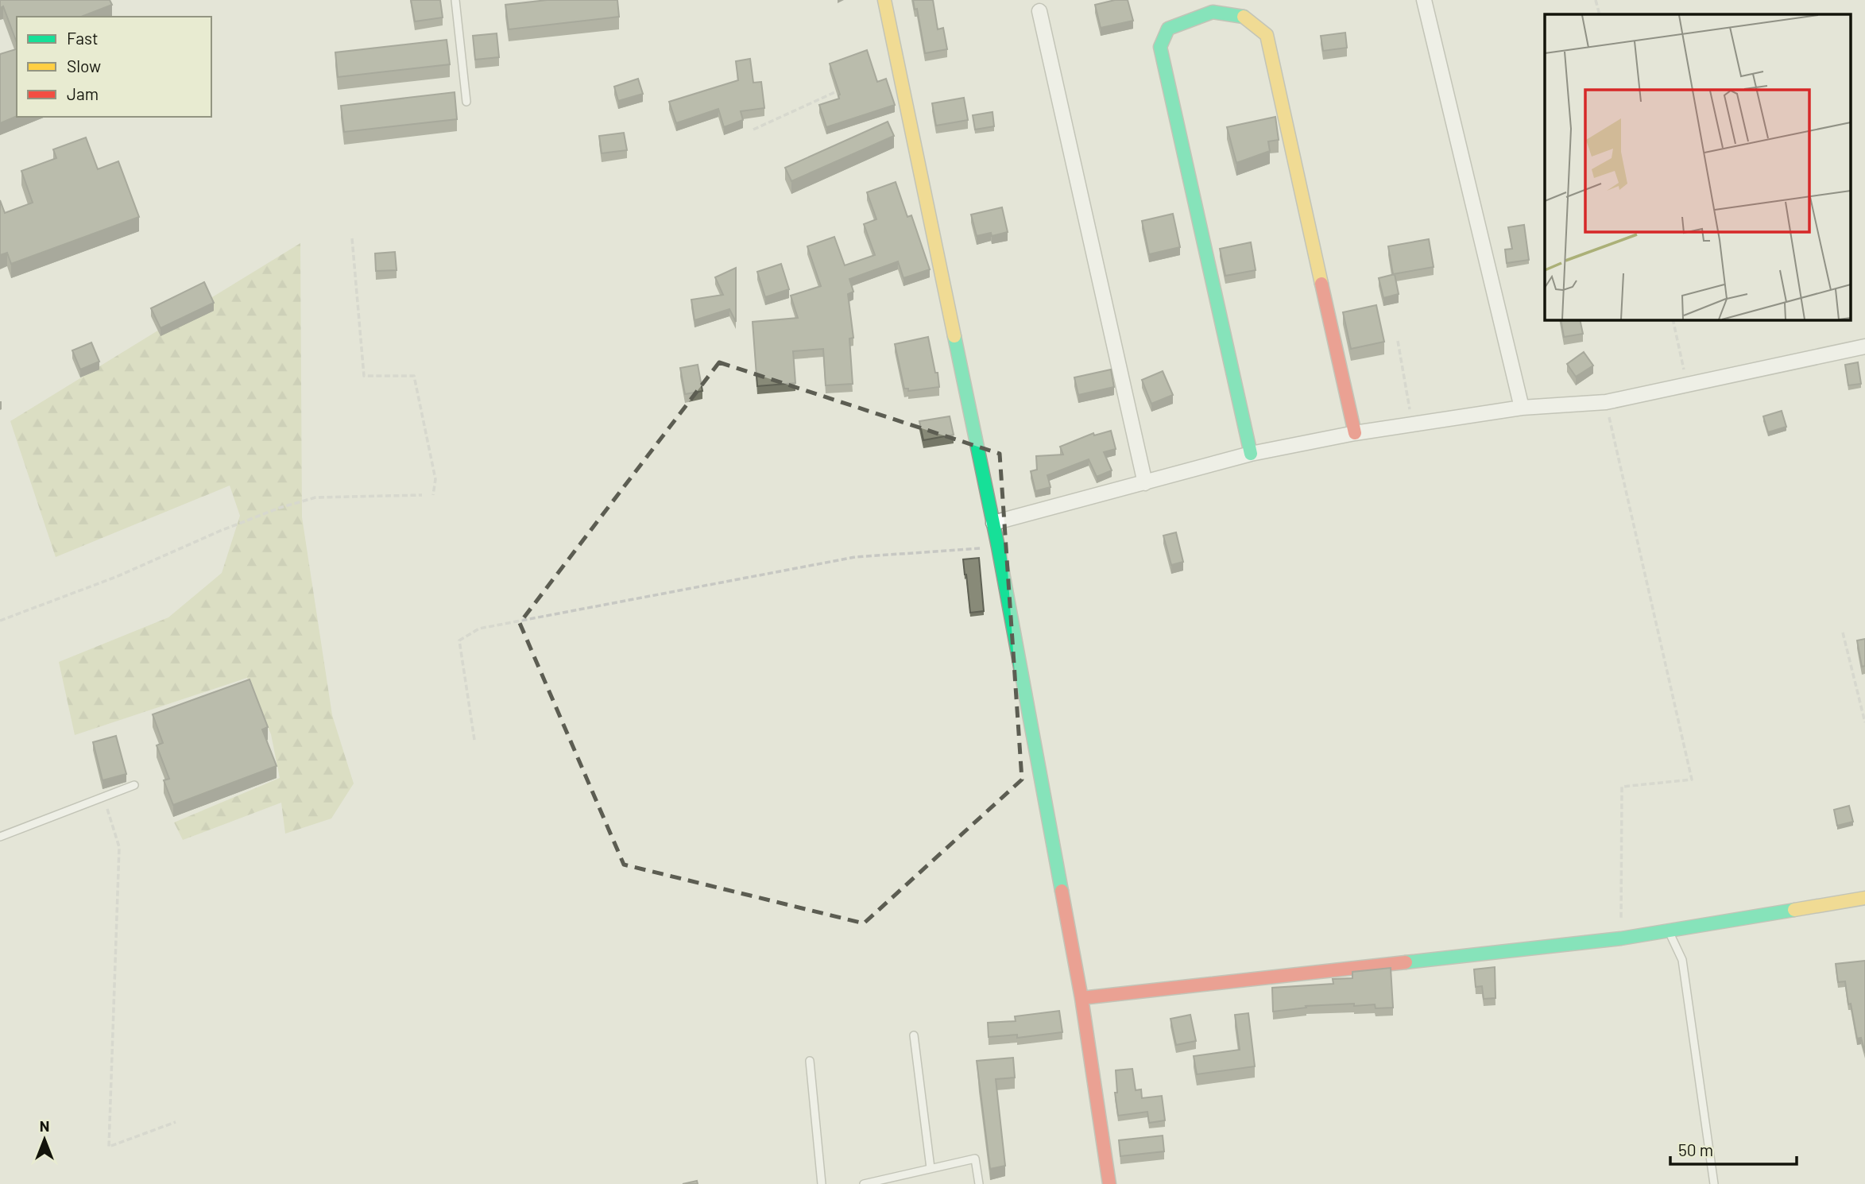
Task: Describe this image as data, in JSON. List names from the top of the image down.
{
  "legend": ["Fast", "Slow", "Jam"],
  "scale_bar": "50 m",
  "north": "top"
}
